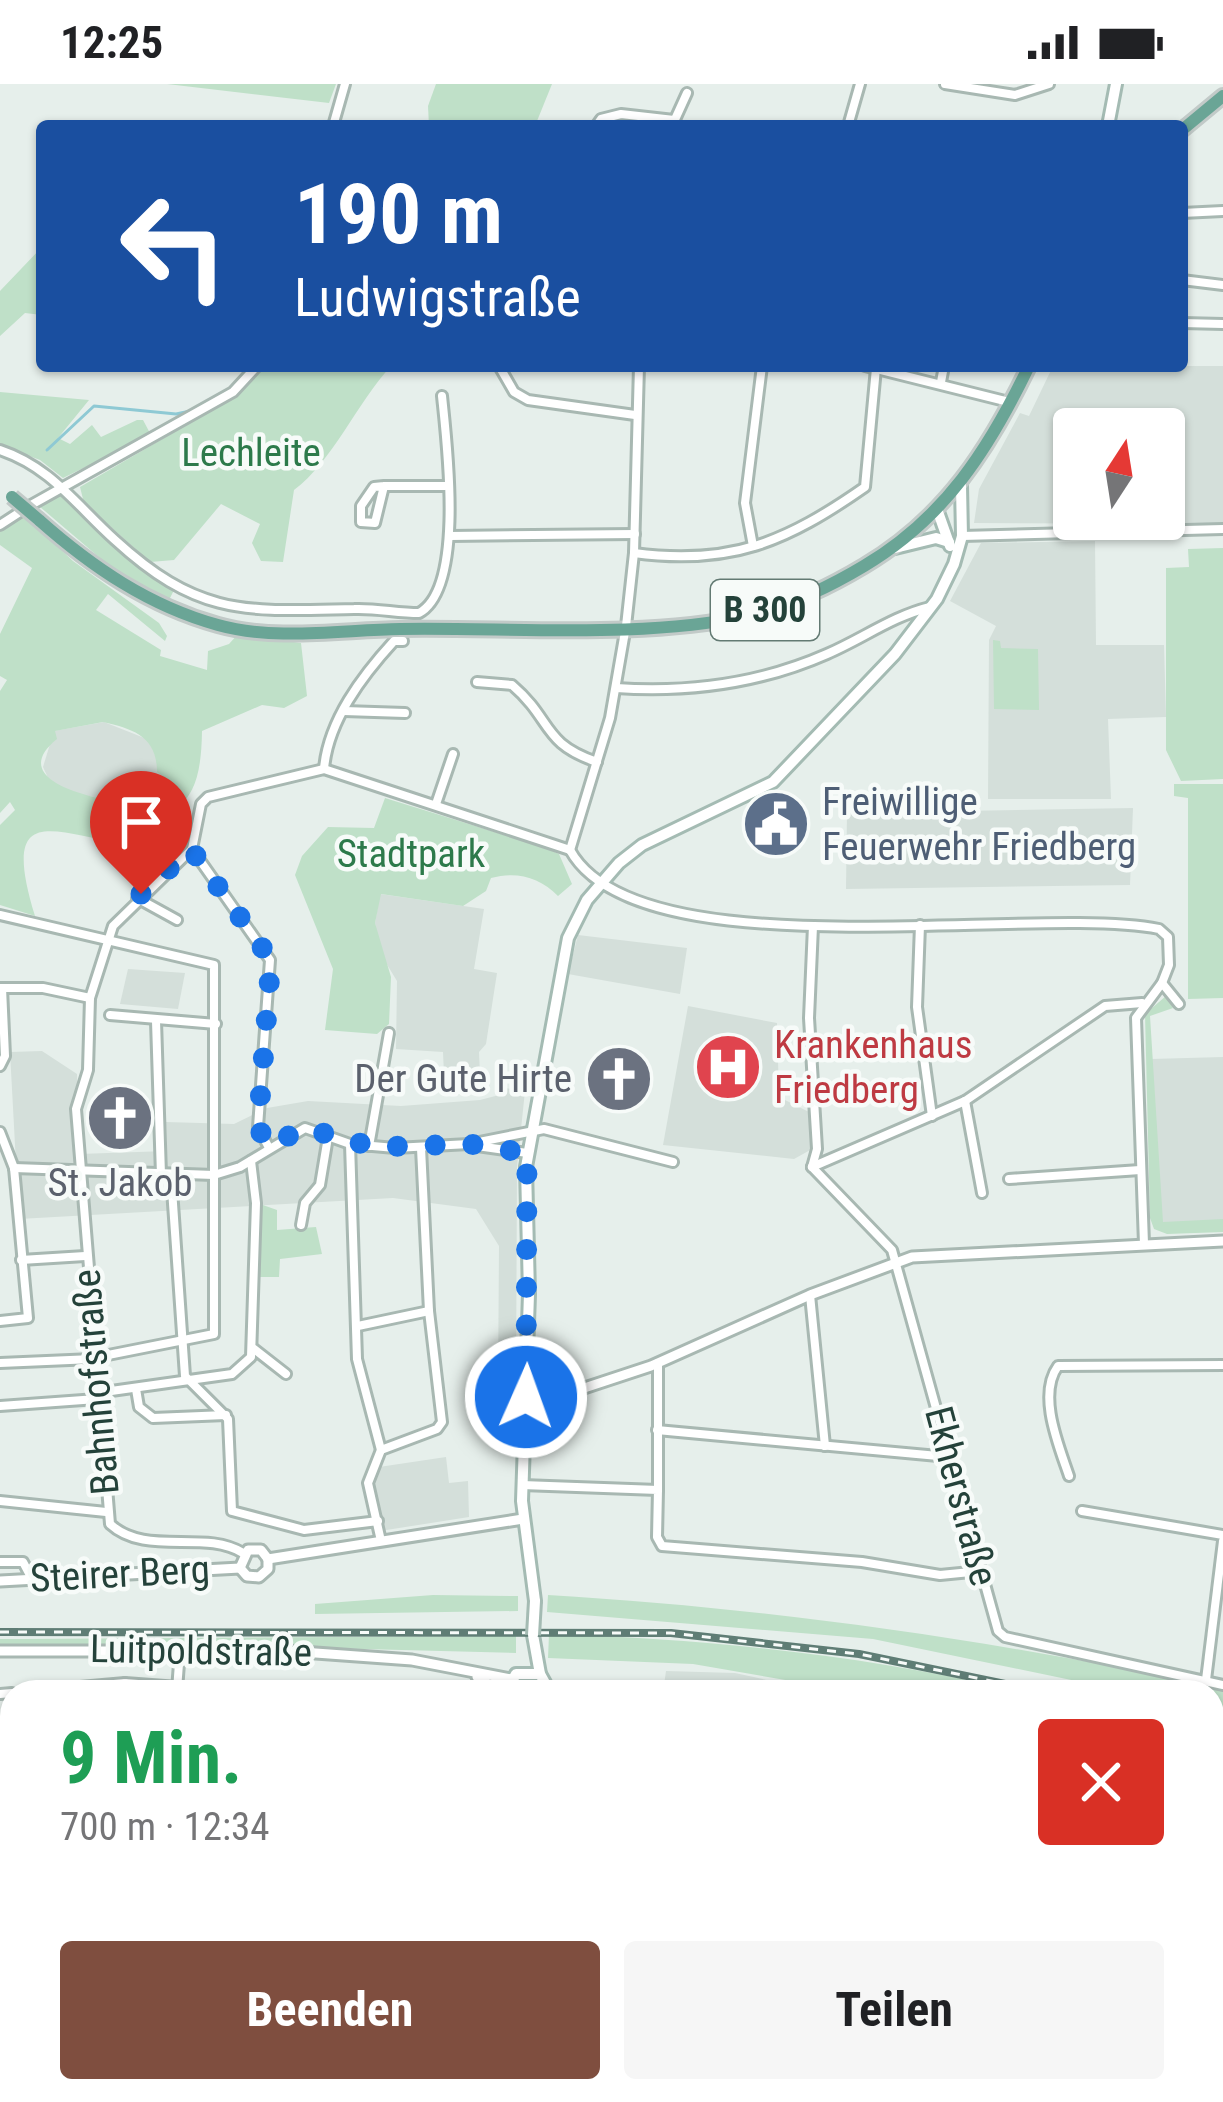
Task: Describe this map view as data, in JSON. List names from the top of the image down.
{
  "streets": {
    "main road": ["B 300"],
    "street": [
      "Bahnhofstraße",
      "Ekherstraße",
      "Steirer Berg",
      "Luitpoldstraße"
    ]
  },
  "crossings": [
    ["Bahnhofstraße", "Steirer Berg"]
  ],
  "parks": ["Lechleite", "Stadtpark"],
  "places": {
    "public building": ["Freiwillige Feuerwehr Friedberg"],
    "hospital": ["Krankenhaus Friedberg"],
    "church": ["Der Gute Hirte", "St. Jakob"]
  },
  "north": "top",
  "page": {
    "status": "12:25",
    "turn": ["190 m", "Ludwigstraße"],
    "heading": ["9 Min.", "700 m · 12:34"],
    "buttons": ["Beenden", "Teilen"]
  }
}
